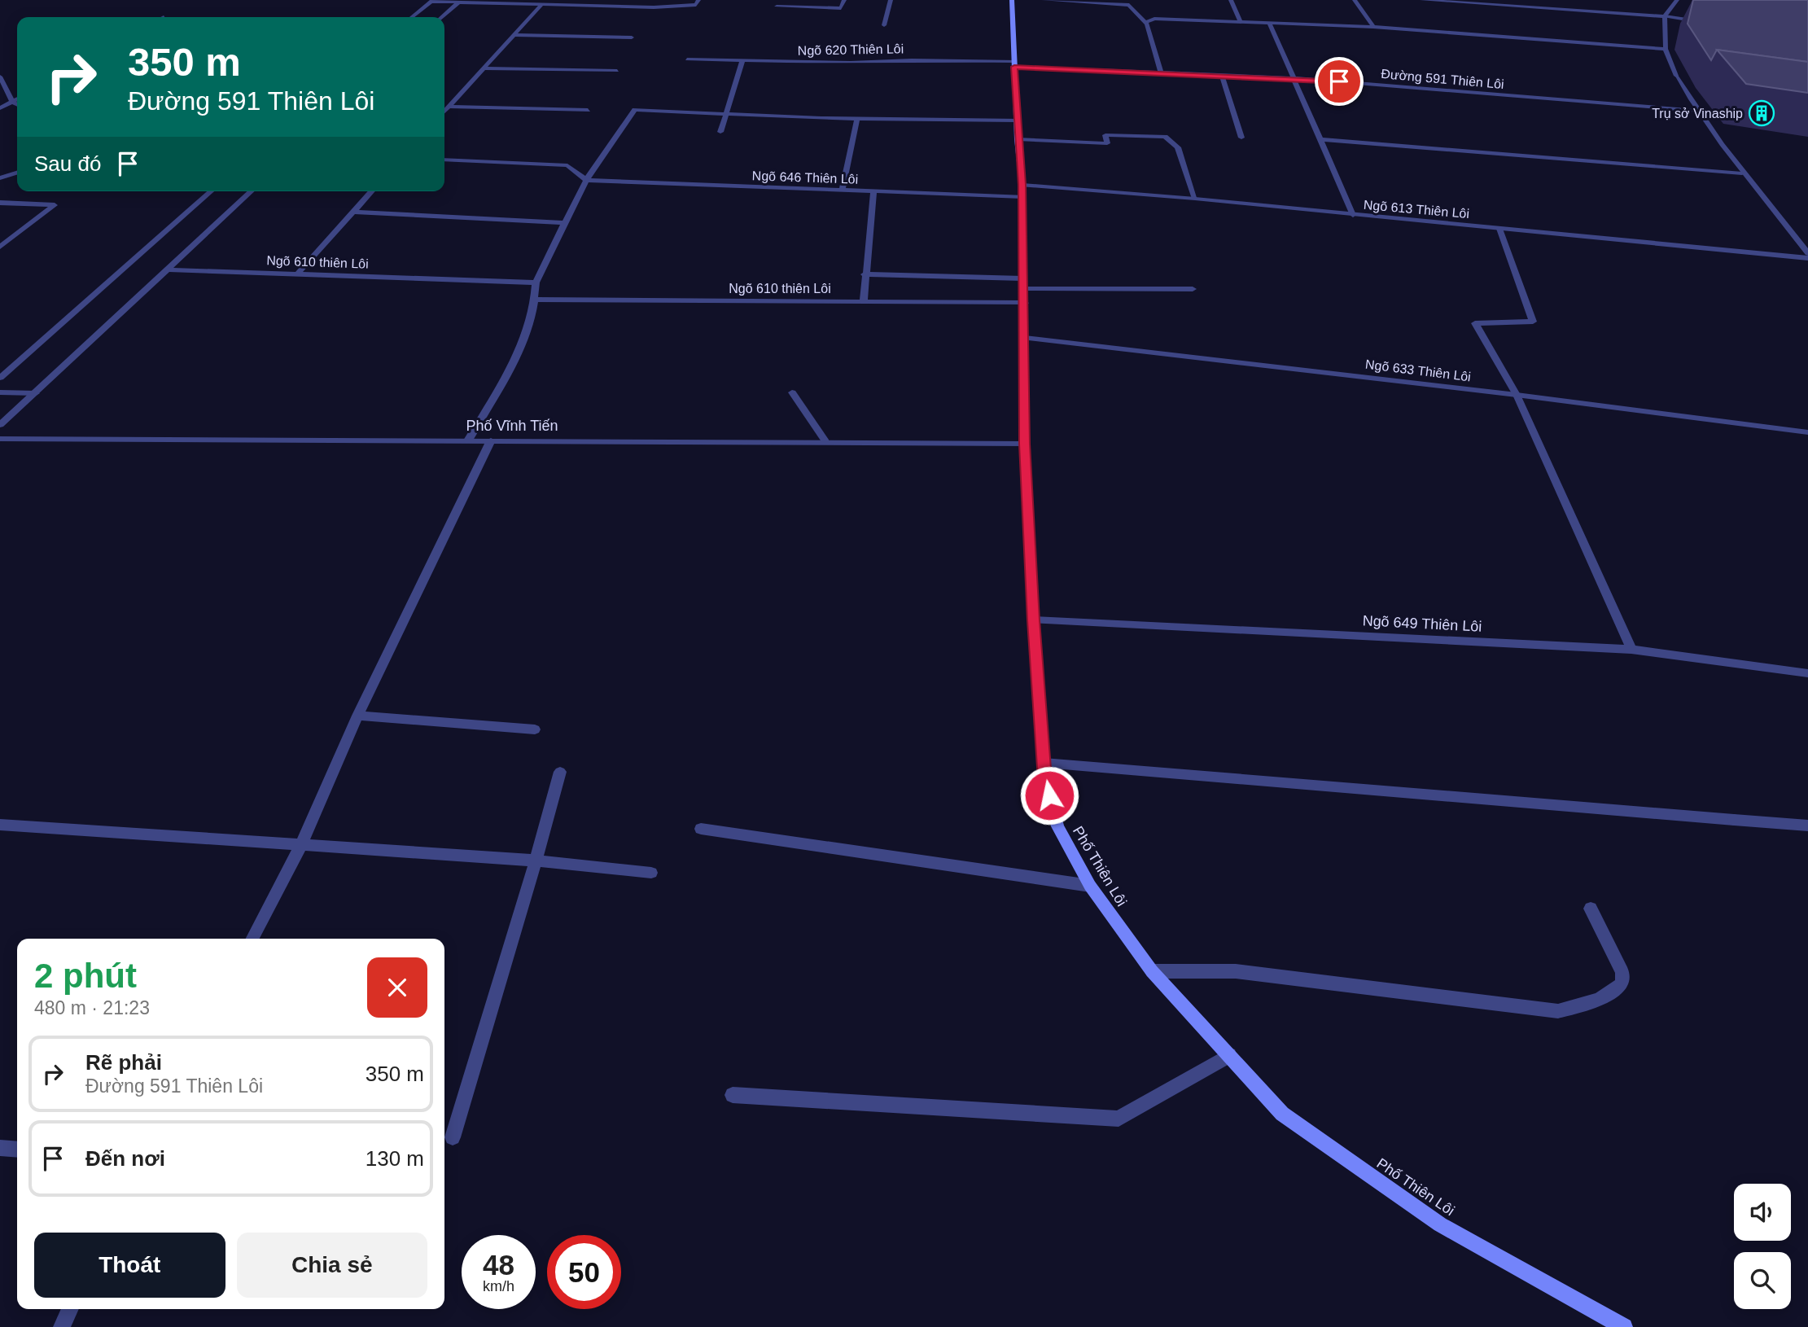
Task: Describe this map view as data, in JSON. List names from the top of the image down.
{
  "streets": {
    "main road": ["Phố Thiên Lôi"],
    "street": [
      "Ngõ 620 Thiên Lôi",
      "Đường 591 Thiên Lôi",
      "Ngõ 646 Thiên Lôi",
      "Ngõ 613 Thiên Lôi",
      "Ngõ 610 thiên Lôi",
      "Ngõ 633 Thiên Lôi",
      "Phố Vĩnh Tiến",
      "Ngõ 649 Thiên Lôi"
    ]
  },
  "crossings": [
    ["Ngõ 620 Thiên Lôi", "Đường 591 Thiên Lôi"],
    ["Ngõ 620 Thiên Lôi", "Phố Thiên Lôi"],
    ["Đường 591 Thiên Lôi", "Phố Thiên Lôi"],
    ["Ngõ 646 Thiên Lôi", "Ngõ 613 Thiên Lôi"],
    ["Ngõ 646 Thiên Lôi", "Phố Thiên Lôi"],
    ["Ngõ 613 Thiên Lôi", "Phố Thiên Lôi"],
    ["Ngõ 610 thiên Lôi", "Phố Thiên Lôi"],
    ["Ngõ 633 Thiên Lôi", "Phố Thiên Lôi"],
    ["Phố Vĩnh Tiến", "Phố Thiên Lôi"],
    ["Ngõ 649 Thiên Lôi", "Phố Thiên Lôi"]
  ],
  "places": {
    "building": ["Trụ sở Vinaship"]
  },
  "page": {
    "turn": ["350 m", "Đường 591 Thiên Lôi"],
    "then": "Sau đó",
    "heading": ["2 phút", "480 m · 21:23"],
    "list": [
      {
        "name": "Rẽ phải",
        "note": "Đường 591 Thiên Lôi",
        "value": "350 m"
      },
      {
        "name": "Đến nơi",
        "value": "130 m"
      }
    ],
    "buttons": ["Thoát", "Chia sẻ"],
    "speed": "48 km/h",
    "limit": "50"
  }
}
